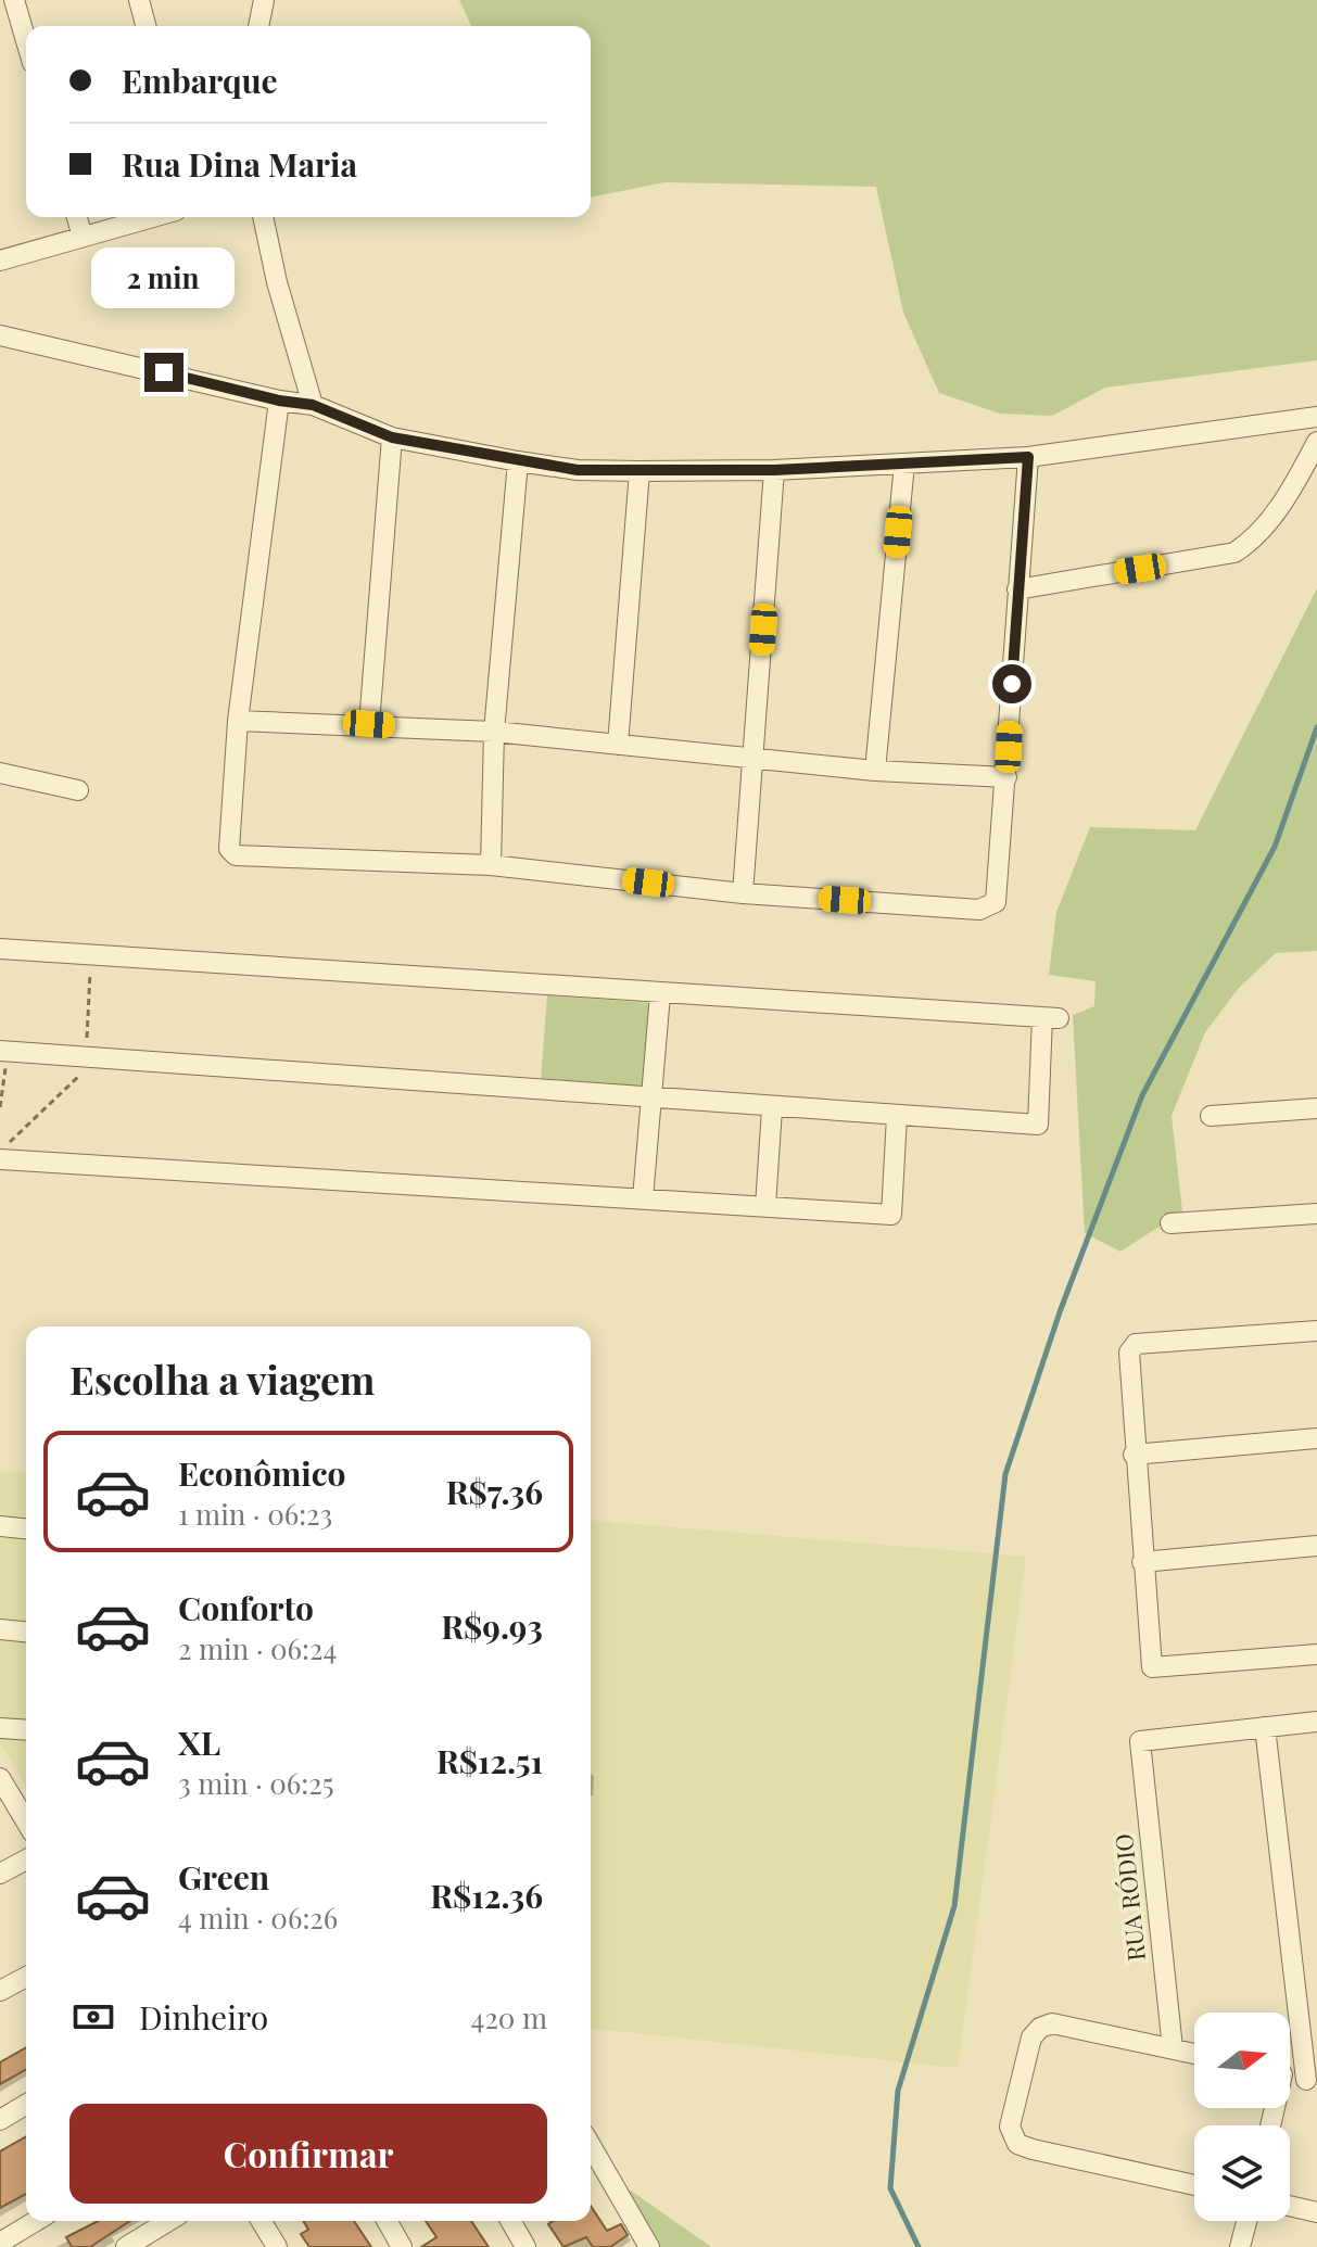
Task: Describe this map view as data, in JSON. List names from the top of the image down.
{
  "streets": {
    "street": ["RUA RÓDIO"]
  },
  "north": "right",
  "page": {
    "banner": ["Embarque", "Rua Dina Maria"],
    "bubble": "2 min",
    "heading": "Escolha a viagem",
    "list": [
      {
        "name": "Econômico",
        "note": "1 min · 06:23",
        "value": "R$7.36"
      },
      {
        "name": "Conforto",
        "note": "2 min · 06:24",
        "value": "R$9.93"
      },
      {
        "name": "XL",
        "note": "3 min · 06:25",
        "value": "R$12.51"
      },
      {
        "name": "Green",
        "note": "4 min · 06:26",
        "value": "R$12.36"
      }
    ],
    "pay": ["Dinheiro", "420 m"],
    "buttons": "Confirmar"
  }
}
